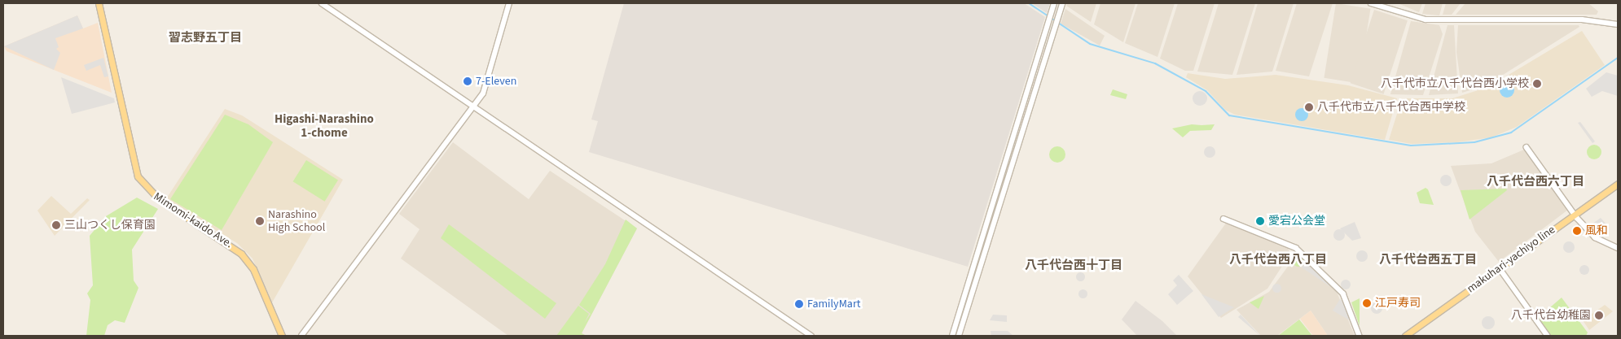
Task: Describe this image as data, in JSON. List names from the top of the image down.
{
  "streets": {
    "main road": ["Mimomi-kaido Ave.", "makuhari-yachiyo line"]
  },
  "districts": [
    "習志野五丁目",
    "Higashi-Narashino 1-chome",
    "八千代台西六丁目",
    "八千代台西八丁目",
    "八千代台西五丁目",
    "八千代台西十丁目"
  ],
  "places": [
    "7-Eleven",
    "八千代市立八千代台西小学校",
    "八千代市立八千代台西中学校",
    "Narashino High School",
    "愛宕公会堂",
    "三山つくし保育園",
    "風和",
    "江戸寿司",
    "FamilyMart",
    "八千代台幼稚園"
  ]
}
